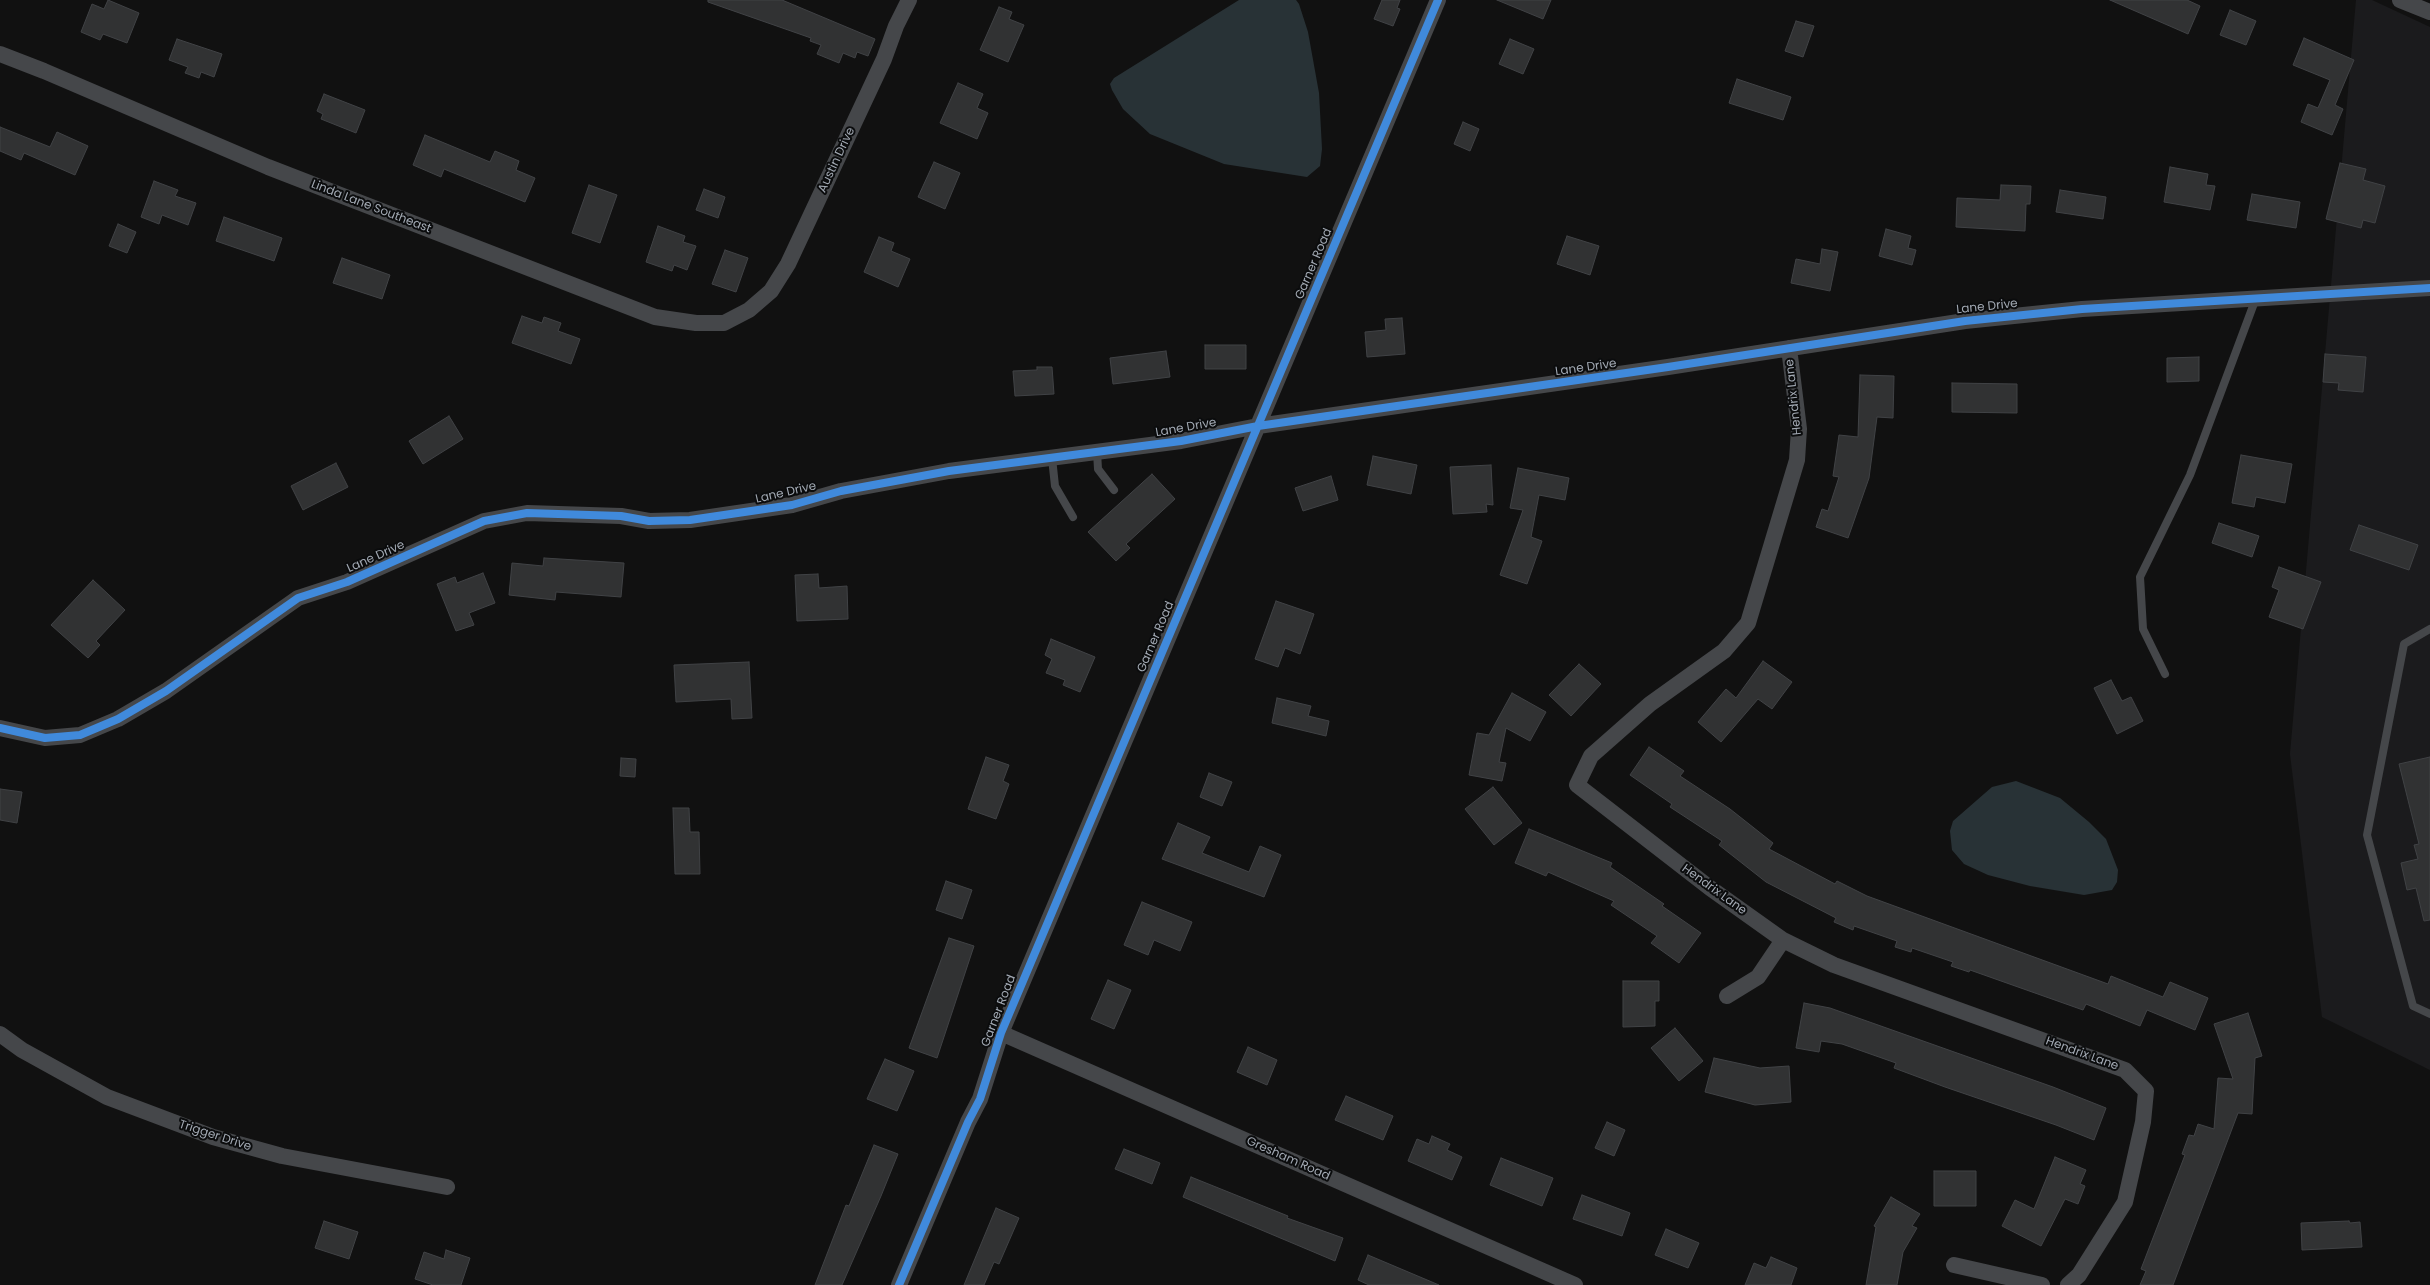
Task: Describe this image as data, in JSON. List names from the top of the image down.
{
  "streets": {
    "street": [
      "Austin Drive",
      "Linda Lane Southeast",
      "Garner Road",
      "Lane Drive",
      "Hendrix Lane",
      "Trigger Drive",
      "Gresham Road"
    ]
  },
  "crossings": [
    ["Austin Drive", "Linda Lane Southeast"],
    ["Garner Road", "Lane Drive"],
    ["Garner Road", "Gresham Road"],
    ["Lane Drive", "Hendrix Lane"]
  ]
}
